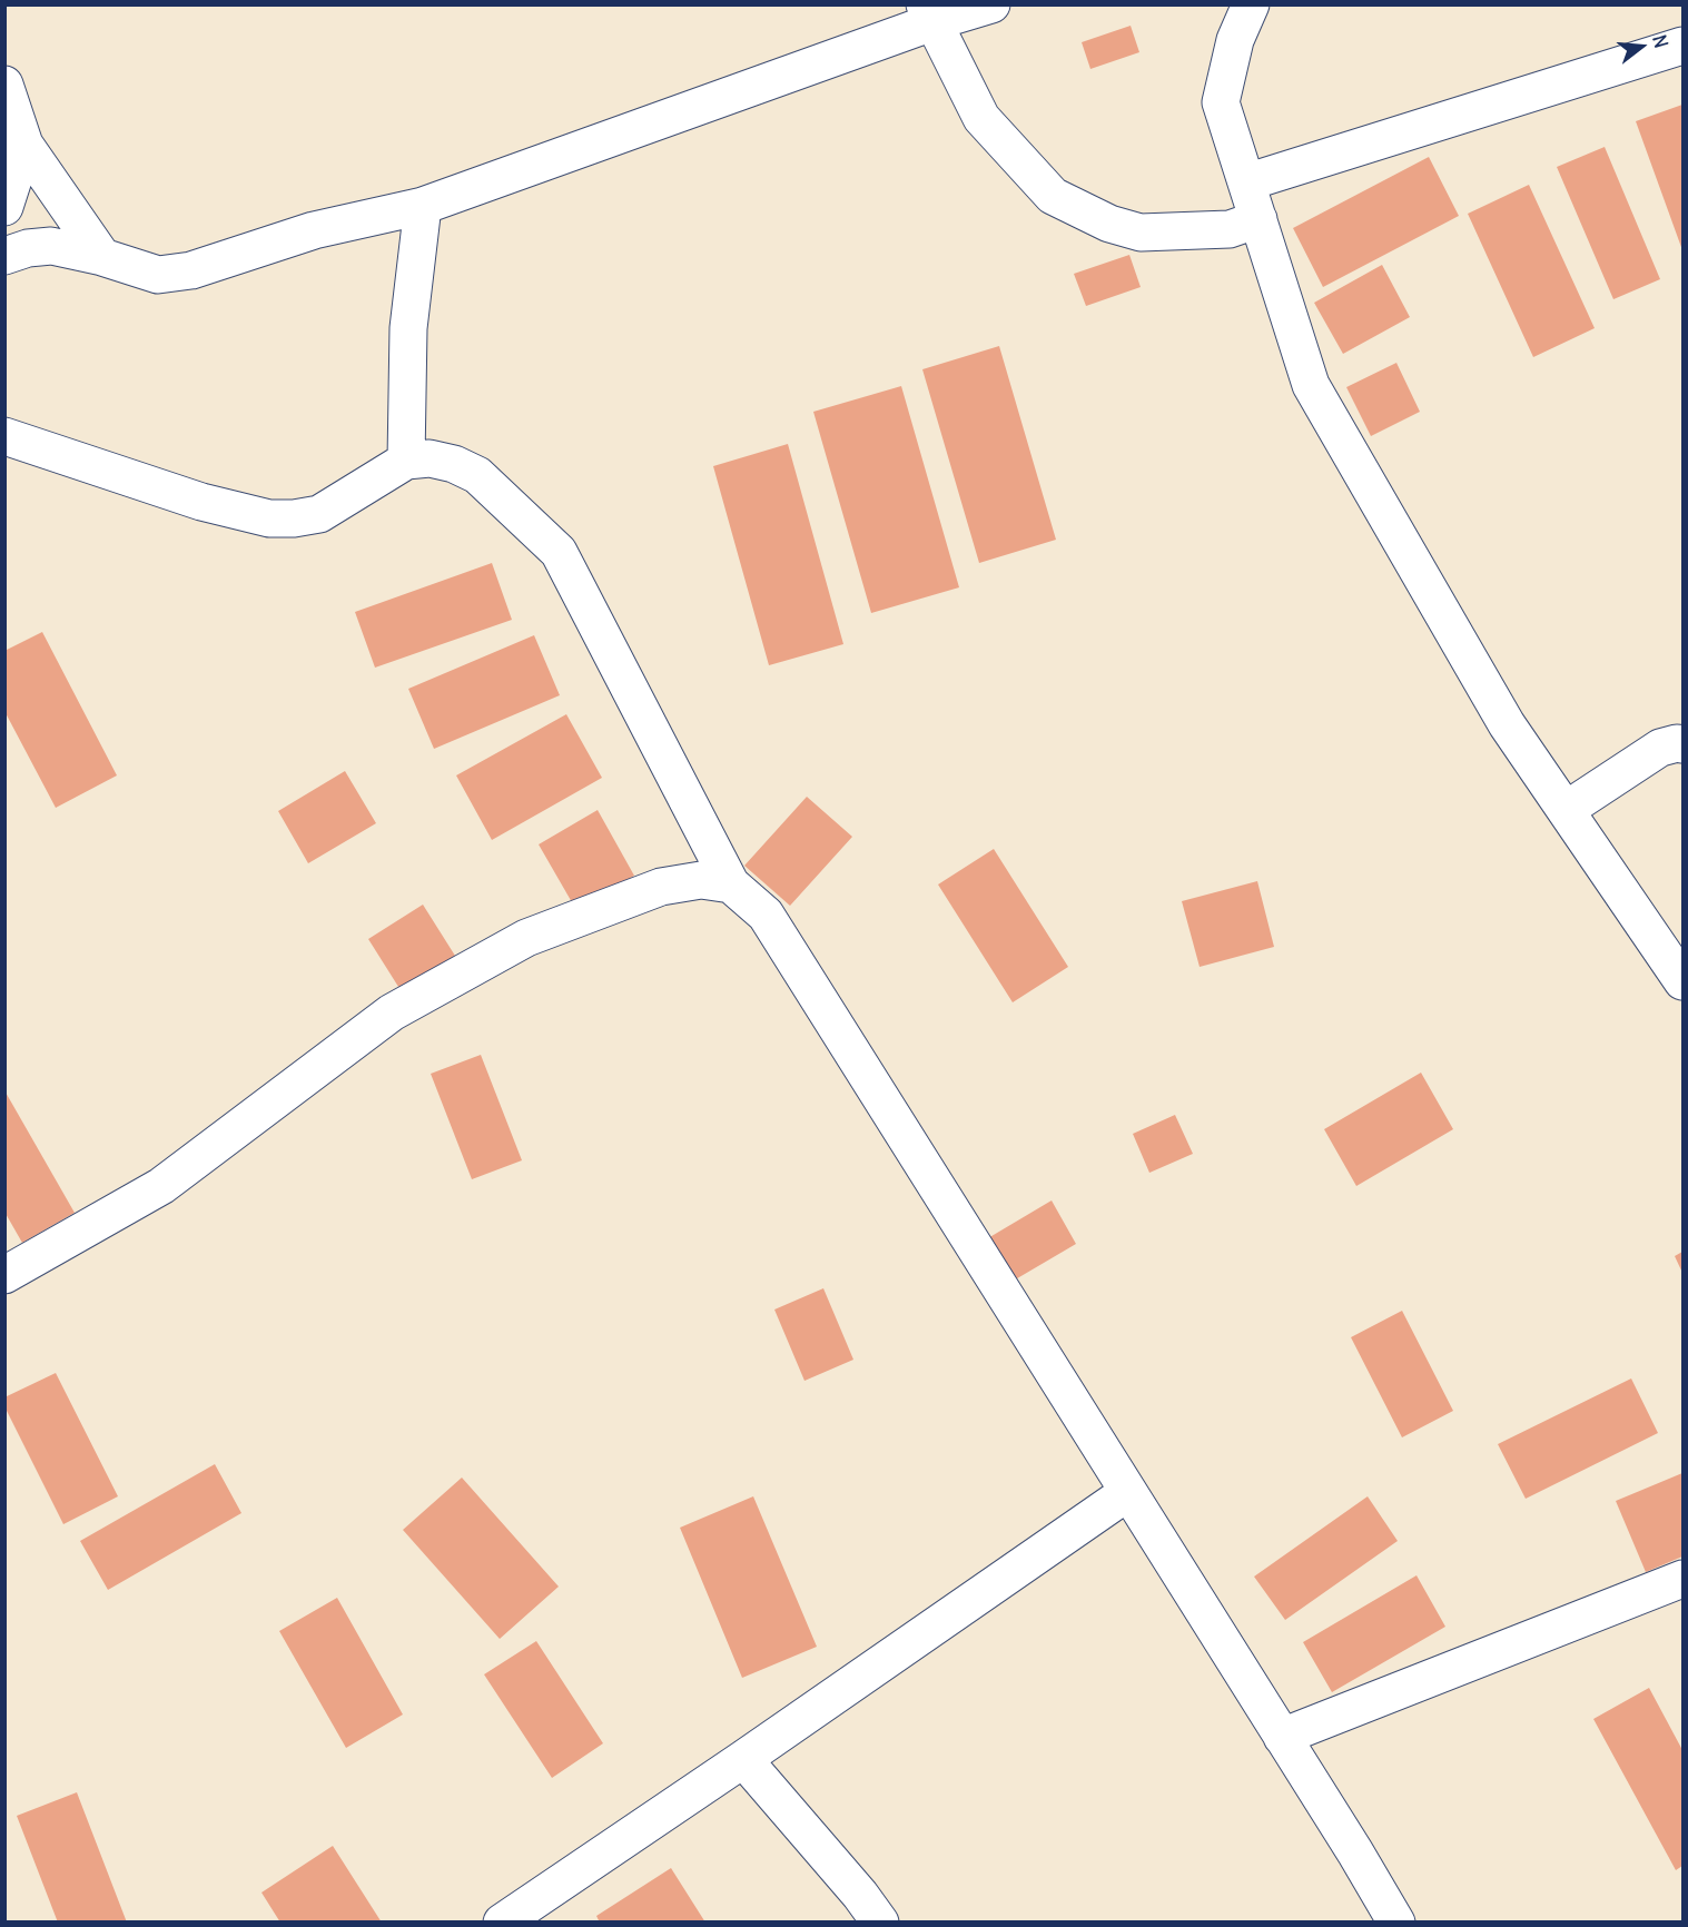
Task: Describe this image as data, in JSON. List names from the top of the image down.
{
  "north": "right"
}
